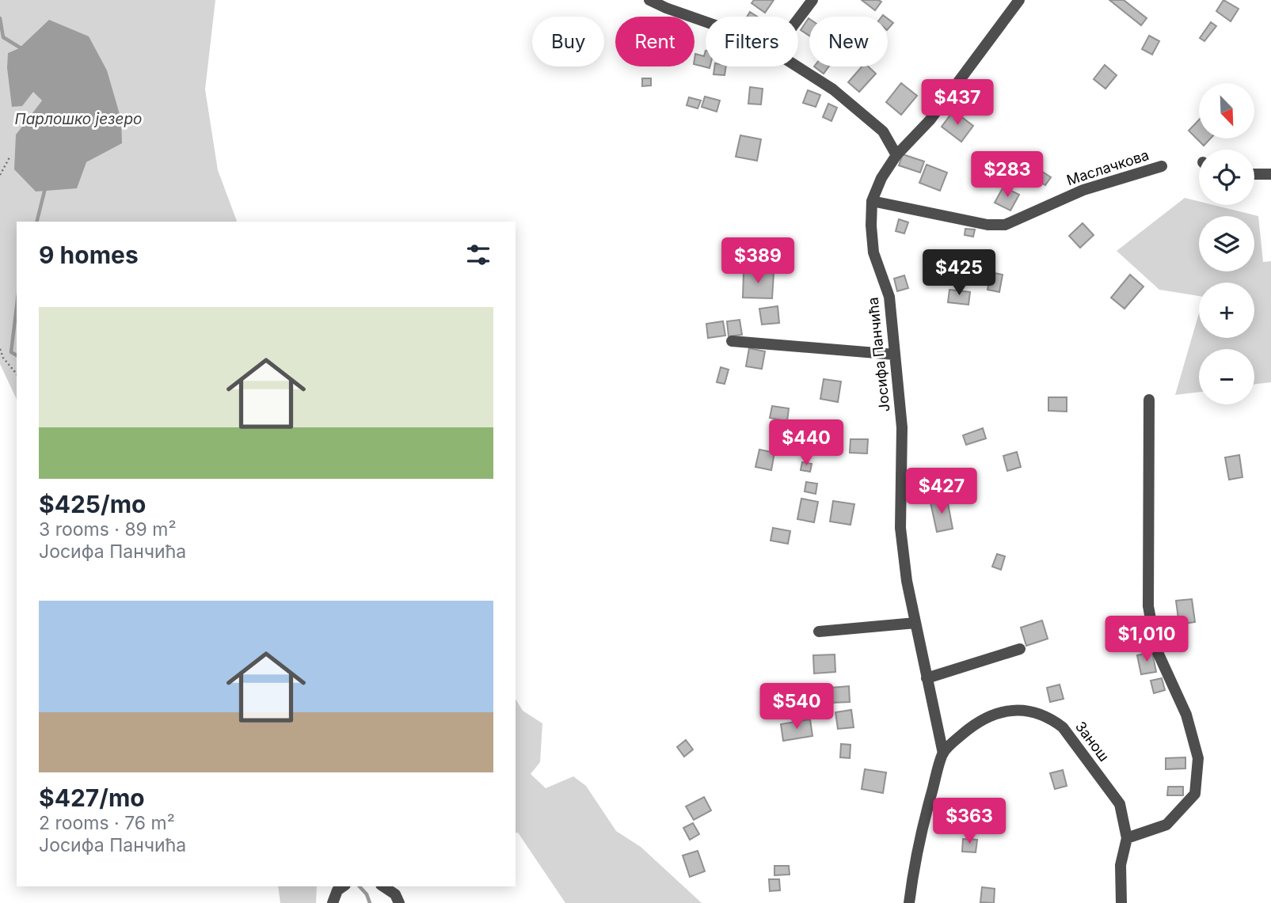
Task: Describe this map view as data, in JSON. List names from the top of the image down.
{
  "streets": {
    "street": ["Маслачкова", "Јосифа Панчића", "Занош"]
  },
  "crossings": [
    ["Маслачкова", "Јосифа Панчића"],
    ["Јосифа Панчића", "Занош"]
  ],
  "water": ["Парлошко језеро"],
  "north": "bottom right",
  "page": {
    "chip": [
      "Buy",
      "Rent",
      "Filters",
      "New"
    ],
    "price": [
      "$437",
      "$283",
      "$389",
      "$425",
      "$440",
      "$427",
      "$1,010",
      "$540",
      "$363"
    ],
    "map_buttons": ["+", "−"],
    "heading": "9 homes",
    "list": [
      {
        "name": "$425/mo",
        "note": "3 rooms · 89 m² · Јосифа Панчића"
      },
      {
        "name": "$427/mo",
        "note": "2 rooms · 76 m² · Јосифа Панчића"
      }
    ]
  }
}
